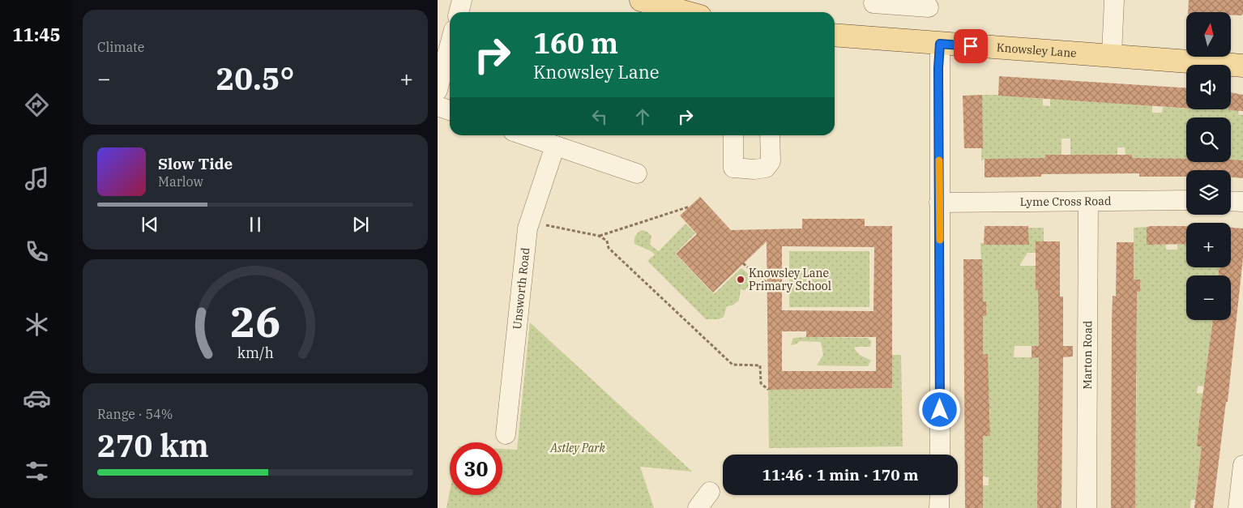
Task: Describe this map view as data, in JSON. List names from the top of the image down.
{
  "streets": {
    "main road": ["Knowsley Lane"],
    "street": ["Lyme Cross Road", "Unsworth Road", "Marton Road"]
  },
  "crossings": [
    ["Lyme Cross Road", "Marton Road"]
  ],
  "parks": ["Astley Park"],
  "places": ["Knowsley Lane Primary School"],
  "north": "top",
  "page": {
    "tabs": "11:45",
    "tile": [
      "Climate",
      ["Range · 54%", "270 km"]
    ],
    "map_buttons": ["+", "−"],
    "turn": ["160 m", "Knowsley Lane"],
    "heat": ["−", "20.5°", "+"],
    "song": ["Slow Tide", "Marlow"],
    "limit": "30",
    "trip": "11:46 · 1 min · 170 m",
    "gauge": ["26", "km/h"]
  }
}
